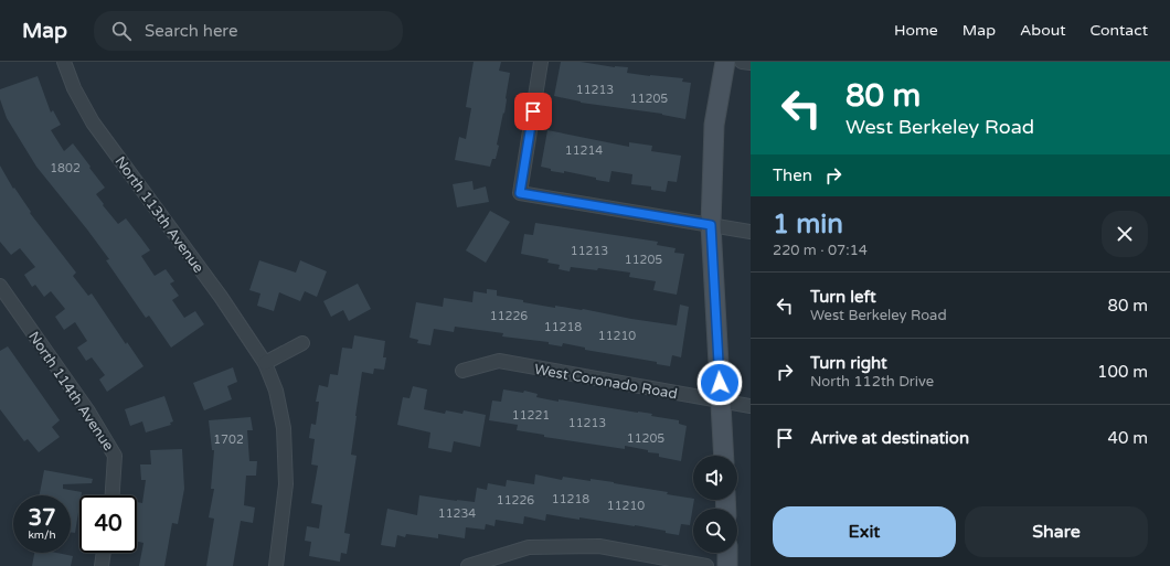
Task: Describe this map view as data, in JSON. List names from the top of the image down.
{
  "streets": {
    "street": ["North 113th Avenue", "West Coronado Road", "North 114th Avenue"]
  },
  "house_numbers": [
    "11213",
    "11205",
    "11214",
    "1802",
    "11213",
    "11205",
    "11226",
    "11218",
    "11210",
    "11221",
    "11213",
    "11205",
    "1702",
    "11218",
    "11226",
    "11210",
    "11234"
  ],
  "page": {
    "header": "Map",
    "search": "Search here",
    "nav": [
      "Home",
      "Map",
      "About",
      "Contact"
    ],
    "turn": ["80 m", "West Berkeley Road"],
    "then": "Then",
    "heading": ["1 min", "220 m · 07:14"],
    "list": [
      {
        "name": "Turn left",
        "note": "West Berkeley Road",
        "value": "80 m"
      },
      {
        "name": "Turn right",
        "note": "North 112th Drive",
        "value": "100 m"
      },
      {
        "name": "Arrive at destination",
        "value": "40 m"
      }
    ],
    "speed": "37 km/h",
    "limit": "40",
    "buttons": ["Exit", "Share"]
  }
}
